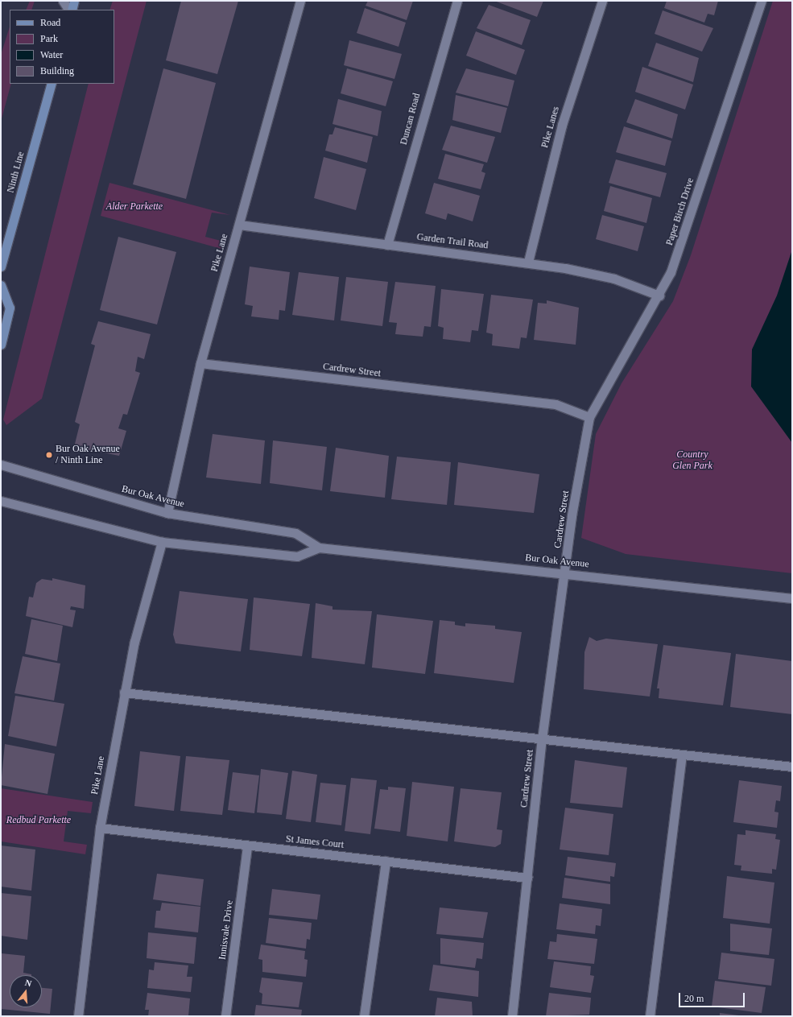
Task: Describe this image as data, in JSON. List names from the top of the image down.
{
  "streets": {
    "main road": ["Ninth Line"],
    "street": [
      "Duncan Road",
      "Pike Lanes",
      "Paper Birch Drive",
      "Garden Trail Road",
      "Pike Lane",
      "Cardrew Street",
      "Bur Oak Avenue",
      "St James Court",
      "Innisvale Drive"
    ]
  },
  "crossings": [
    ["Duncan Road", "Garden Trail Road"],
    ["Pike Lanes", "Garden Trail Road"],
    ["Paper Birch Drive", "Garden Trail Road"],
    ["Paper Birch Drive", "Cardrew Street"],
    ["Garden Trail Road", "Pike Lane"],
    ["Pike Lane", "Cardrew Street"],
    ["Pike Lane", "Bur Oak Avenue"],
    ["Pike Lane", "St James Court"],
    ["Cardrew Street", "Bur Oak Avenue"],
    ["Cardrew Street", "St James Court"],
    ["St James Court", "Innisvale Drive"]
  ],
  "parks": ["Alder Parkette", "Country Glen Park", "Redbud Parkette"],
  "places": ["Bur Oak Avenue / Ninth Line"],
  "legend": [
    "Road",
    "Park",
    "Water",
    "Building"
  ],
  "scale_bar": "20 m",
  "north": "top"
}
